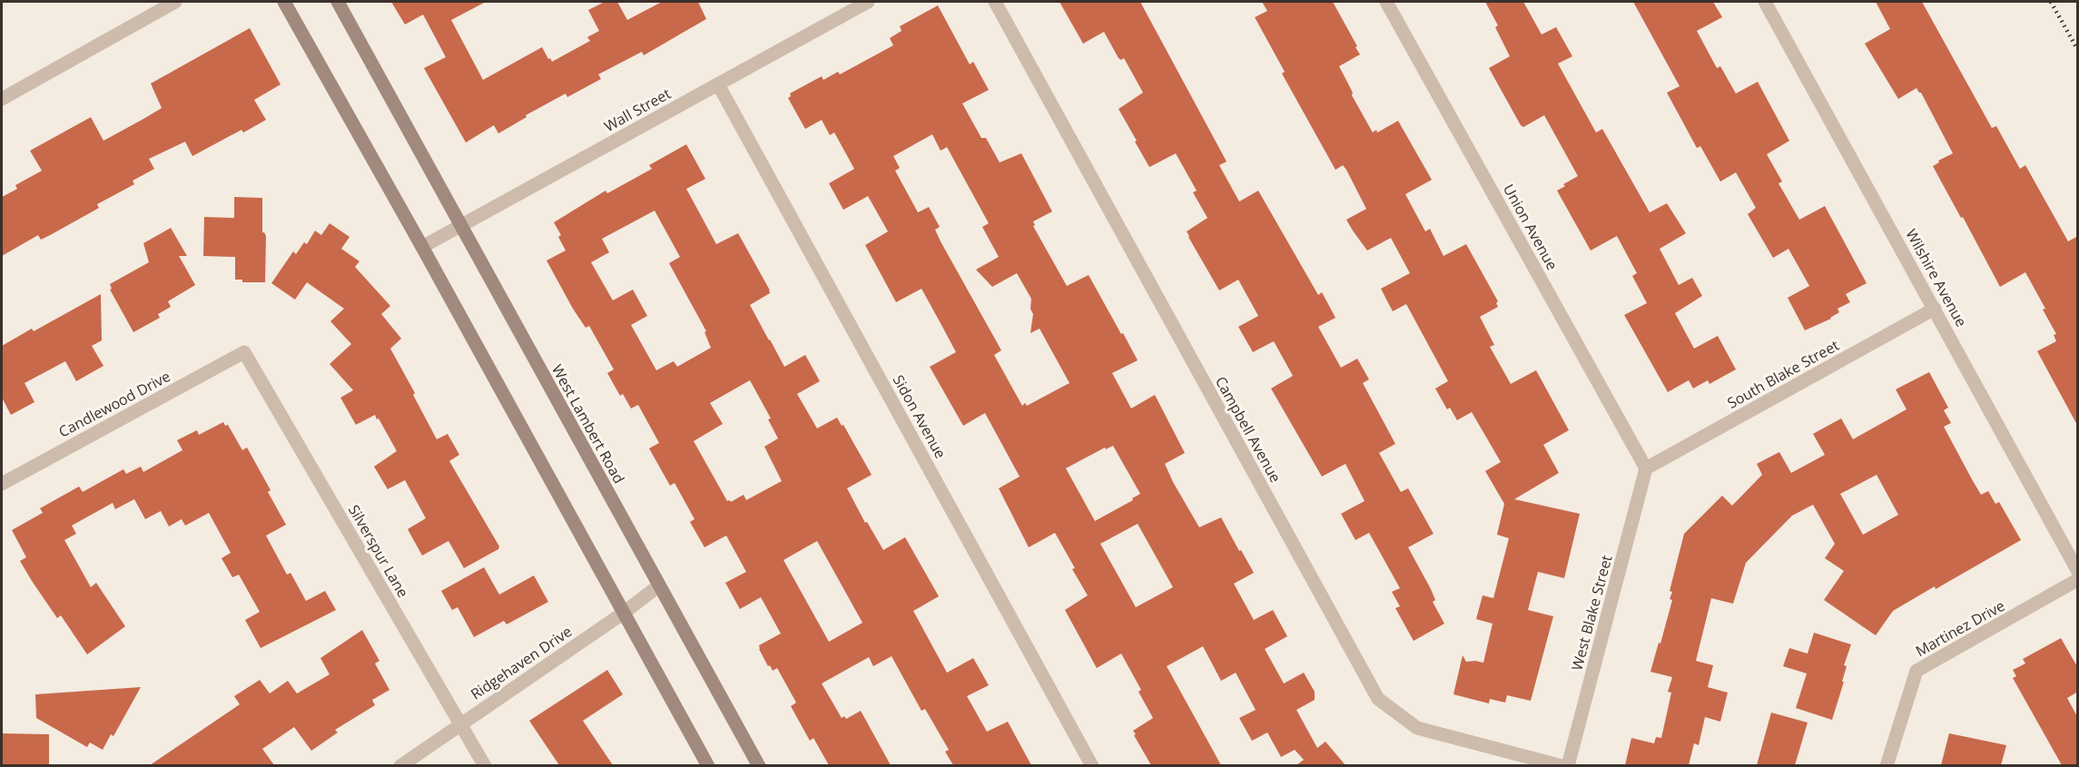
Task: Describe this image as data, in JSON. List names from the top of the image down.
{
  "streets": {
    "main road": ["West Lambert Road"],
    "street": [
      "Wall Street",
      "Union Avenue",
      "Wilshire Avenue",
      "South Blake Street",
      "Candlewood Drive",
      "Sidon Avenue",
      "Campbell Avenue",
      "Silverspur Lane",
      "West Blake Street",
      "Martinez Drive",
      "Ridgehaven Drive"
    ]
  },
  "crossings": [
    ["Wall Street", "Sidon Avenue"],
    ["Wall Street", "West Lambert Road"],
    ["Union Avenue", "South Blake Street"],
    ["Union Avenue", "West Blake Street"],
    ["Wilshire Avenue", "South Blake Street"],
    ["South Blake Street", "West Blake Street"],
    ["Candlewood Drive", "Silverspur Lane"],
    ["West Lambert Road", "Ridgehaven Drive"],
    ["Silverspur Lane", "Ridgehaven Drive"]
  ]
}
